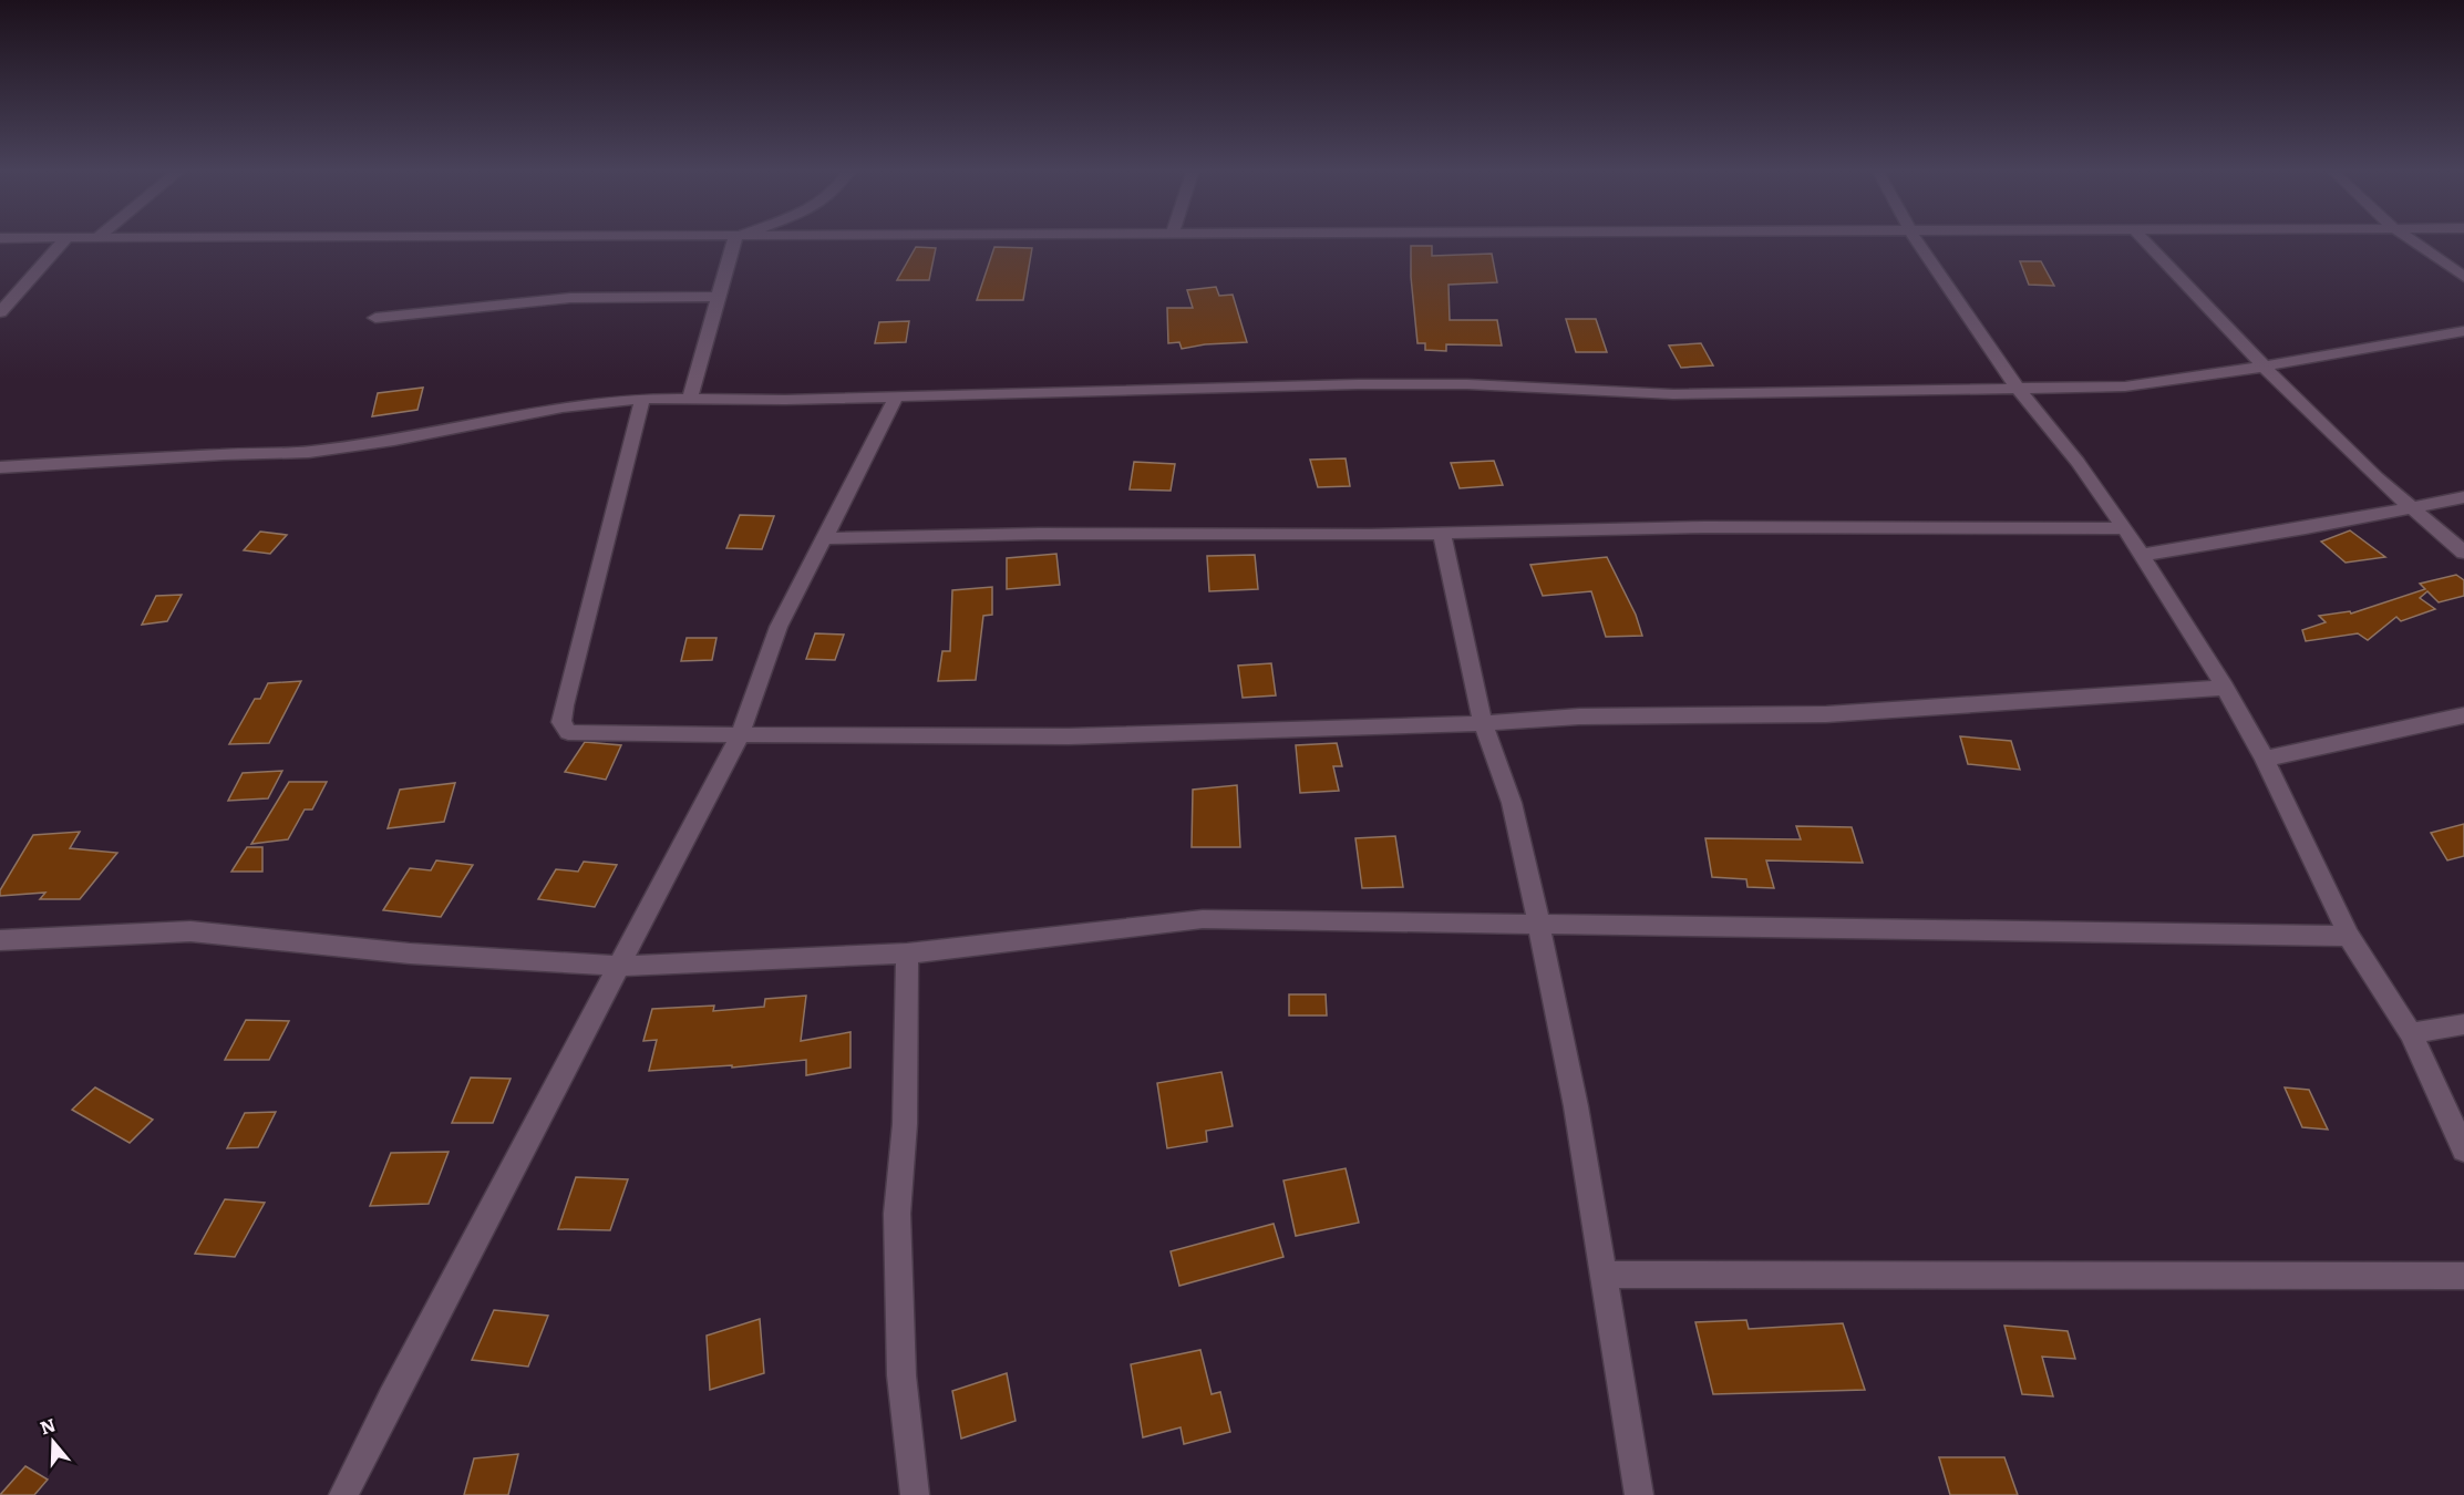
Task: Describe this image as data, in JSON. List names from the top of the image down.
{
  "north": "top"
}
